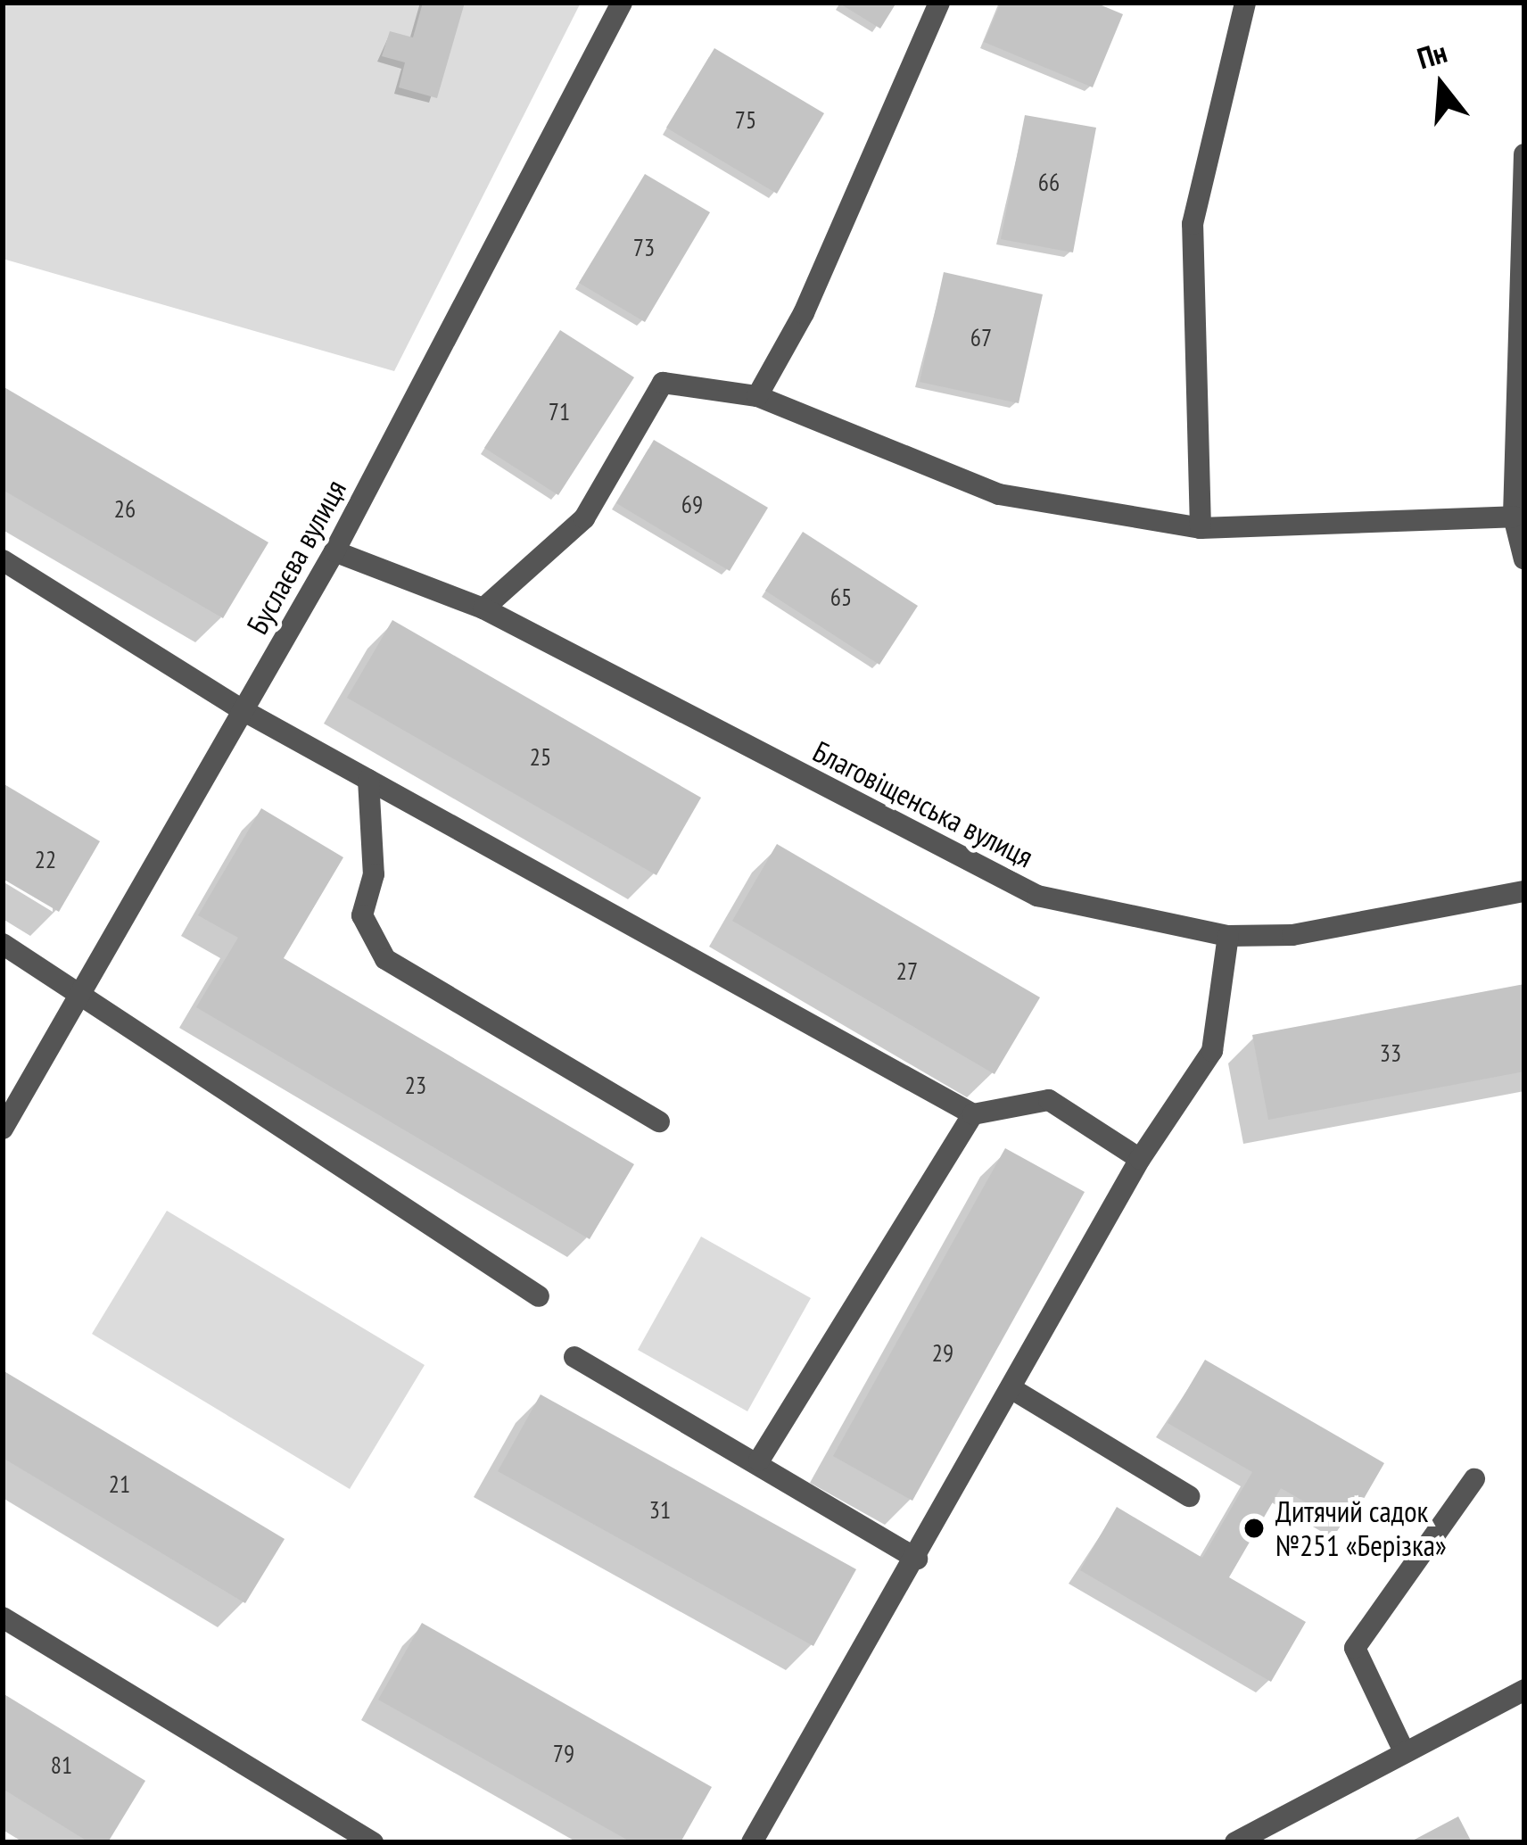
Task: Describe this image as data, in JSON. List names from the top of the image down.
{
  "streets": {
    "street": ["Буслаєва вулиця", "Благовіщенська вулиця"]
  },
  "crossings": [
    ["Буслаєва вулиця", "Благовіщенська вулиця"]
  ],
  "places": ["Дитячий садок №251 «Берізка»"],
  "house_numbers": [
    "75",
    "66",
    "73",
    "67",
    "71",
    "69",
    "26",
    "65",
    "25",
    "22",
    "27",
    "33",
    "23",
    "29",
    "21",
    "31",
    "79",
    "81"
  ],
  "north": "top"
}
